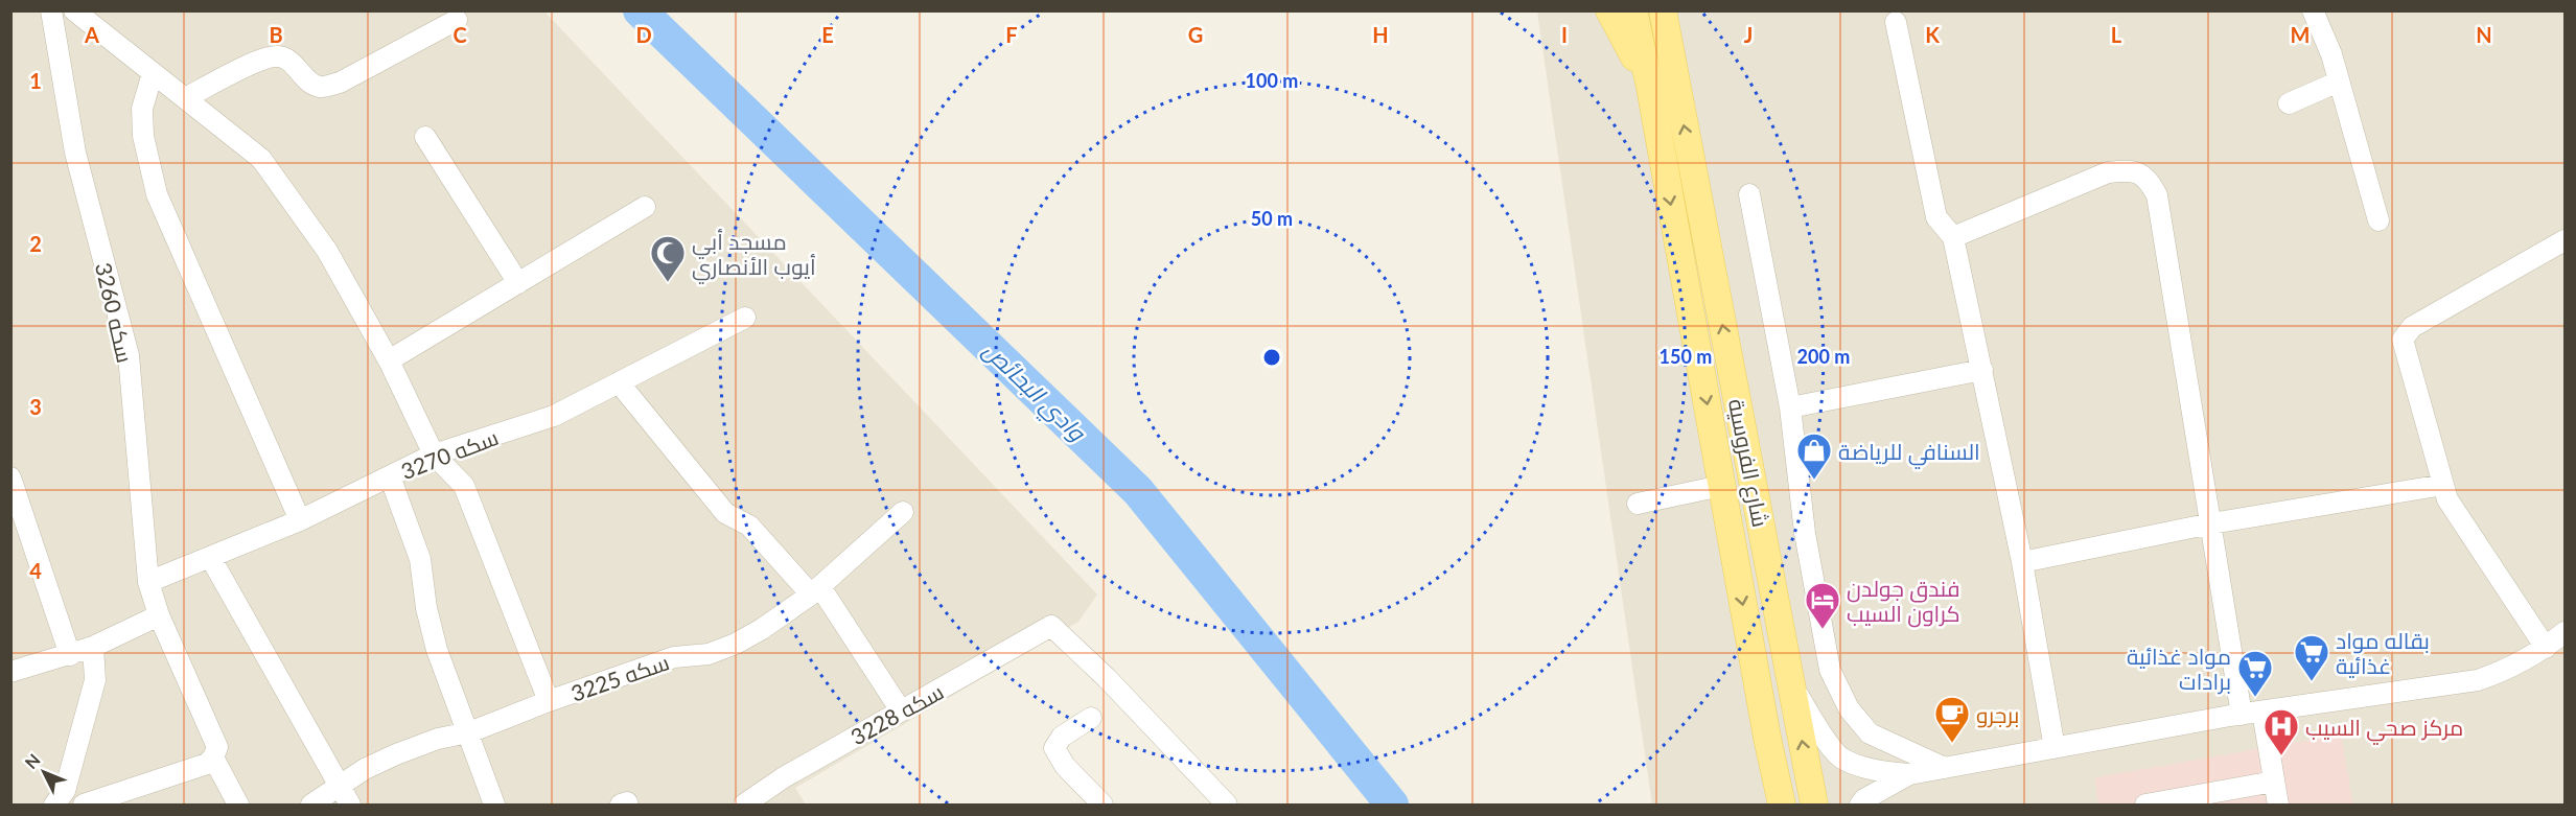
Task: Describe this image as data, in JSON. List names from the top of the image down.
{
  "streets": {
    "main road": ["شارع الفروسية"],
    "street": [
      "سكه 3260",
      "سكه 3270",
      "سكه 3225",
      "سكه 3228"
    ]
  },
  "crossings": [
    ["سكه 3260", "سكه 3270"]
  ],
  "water": ["وادي البحائص"],
  "places": {
    "mosque": ["مسجد أبي أيوب الأنصاري"],
    "shop": ["السنافي للرياضة"],
    "hotel": ["فندق جولدن كراون السيب"],
    "supermarket": ["بقاله مواد غذائية", "مواد غذائية برادات"],
    "cafe": ["برجرو"],
    "hospital": ["مركز صحي السيب"]
  },
  "north": "top left",
  "grid": {
    "columns": [
      "A",
      "B",
      "C",
      "D",
      "E",
      "F",
      "G",
      "H",
      "I",
      "J",
      "K",
      "L",
      "M",
      "N"
    ],
    "rows": [
      "1",
      "2",
      "3",
      "4"
    ]
  },
  "rings": [
    "100 m",
    "50 m",
    "150 m",
    "200 m"
  ]
}
